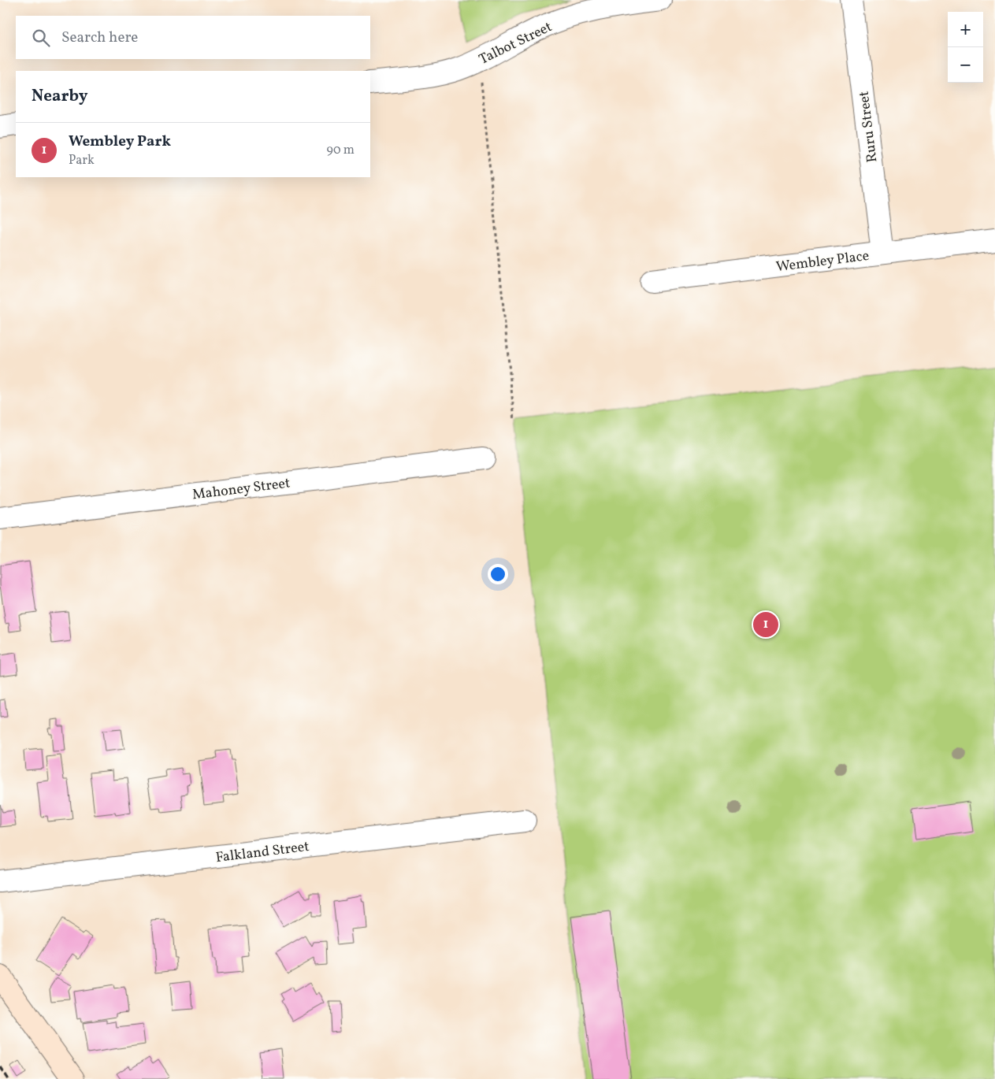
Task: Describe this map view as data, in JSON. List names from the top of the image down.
{
  "streets": {
    "street": [
      "Talbot Street",
      "Ruru Street",
      "Wembley Place",
      "Mahoney Street",
      "Falkland Street"
    ]
  },
  "crossings": [
    ["Ruru Street", "Wembley Place"]
  ],
  "page": {
    "map_buttons": ["+", "−"],
    "search": "Search here",
    "heading": "Nearby",
    "list": [
      {
        "mark": "1",
        "name": "Wembley Park",
        "note": "Park",
        "value": "90 m"
      }
    ],
    "pins": "1"
  }
}
